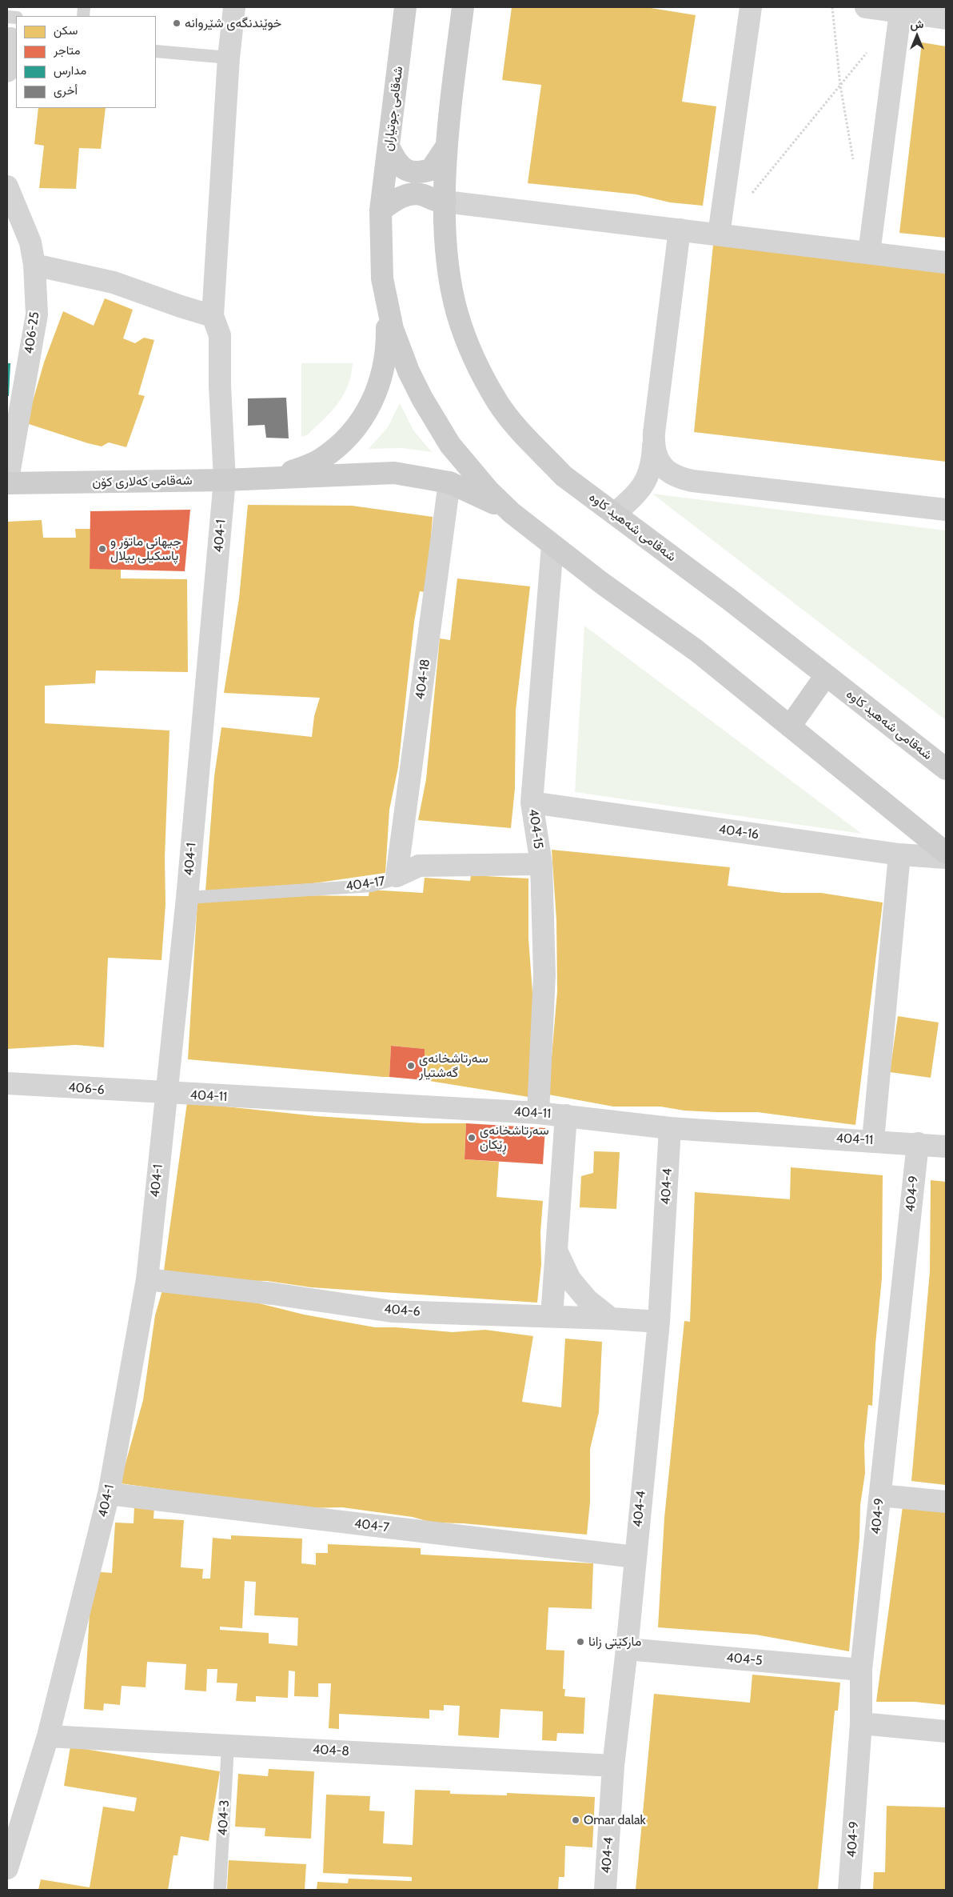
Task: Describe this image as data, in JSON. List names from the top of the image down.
{
  "streets": {
    "main road": ["شەقامی جوتیاران", "شەقامی کەلاری کۆن", "شەقامی شەهید کاوە"],
    "street": [
      "406-25",
      "404-1",
      "404-18",
      "404-15",
      "404-16",
      "404-17",
      "406-6",
      "404-11",
      "404-4",
      "404-9",
      "404-6",
      "404-7",
      "404-5",
      "404-8"
    ],
    "lane": ["404-3"]
  },
  "crossings": [
    ["406-25", "شەقامی کەلاری کۆن"],
    ["شەقامی کەلاری کۆن", "404-1"],
    ["شەقامی کەلاری کۆن", "404-18"],
    ["404-1", "404-17"],
    ["404-1", "406-6"],
    ["404-1", "404-11"],
    ["404-1", "404-6"],
    ["404-1", "404-7"],
    ["404-1", "404-8"],
    ["404-18", "404-17"],
    ["404-15", "404-16"],
    ["404-15", "404-17"],
    ["404-15", "404-11"],
    ["406-6", "404-11"],
    ["404-11", "404-4"],
    ["404-11", "404-9"],
    ["404-4", "404-6"],
    ["404-4", "404-7"],
    ["404-4", "404-5"],
    ["404-4", "404-8"],
    ["404-9", "404-5"],
    ["404-8", "404-3"]
  ],
  "places": [
    "خوێندنگەی شێروانە",
    "جیهانی ماتۆر و پاسکیلی بیلال",
    "سەرتاشخانەی گەشتیار",
    "سەرتاشخانەی ڕێکان",
    "مارکێتی زانا",
    "Omar dalak"
  ],
  "legend": [
    "سكن",
    "متاجر",
    "مدارس",
    "أخرى"
  ],
  "north": "top"
}
